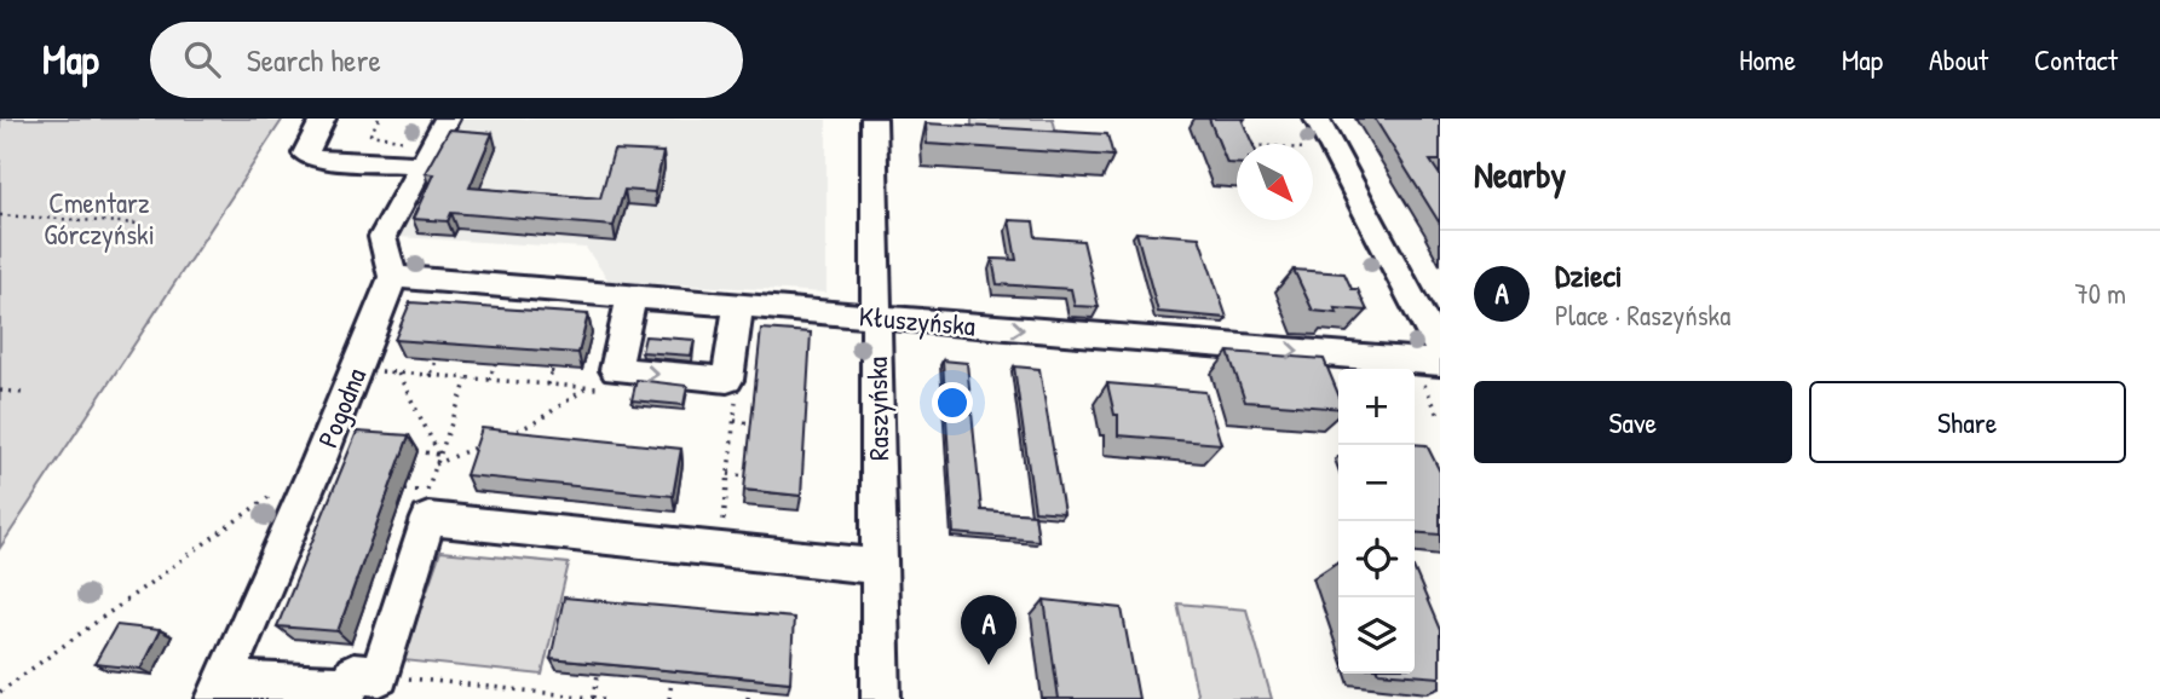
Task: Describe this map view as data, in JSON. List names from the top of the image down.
{
  "streets": {
    "street": ["Kłuszyńska", "Pogodna", "Raszyńska"]
  },
  "crossings": [
    ["Kłuszyńska", "Pogodna"],
    ["Kłuszyńska", "Raszyńska"]
  ],
  "one_way": ["Kłuszyńska"],
  "parks": ["Cmentarz Górczyński"],
  "north": "bottom right",
  "page": {
    "header": "Map",
    "search": "Search here",
    "nav": [
      "Home",
      "Map",
      "About",
      "Contact"
    ],
    "heading": "Nearby",
    "list": [
      {
        "mark": "A",
        "name": "Dzieci",
        "note": "Place · Raszyńska",
        "value": "70 m"
      }
    ],
    "buttons": ["Save", "Share"],
    "map_buttons": ["+", "−"],
    "pins": "A"
  }
}
